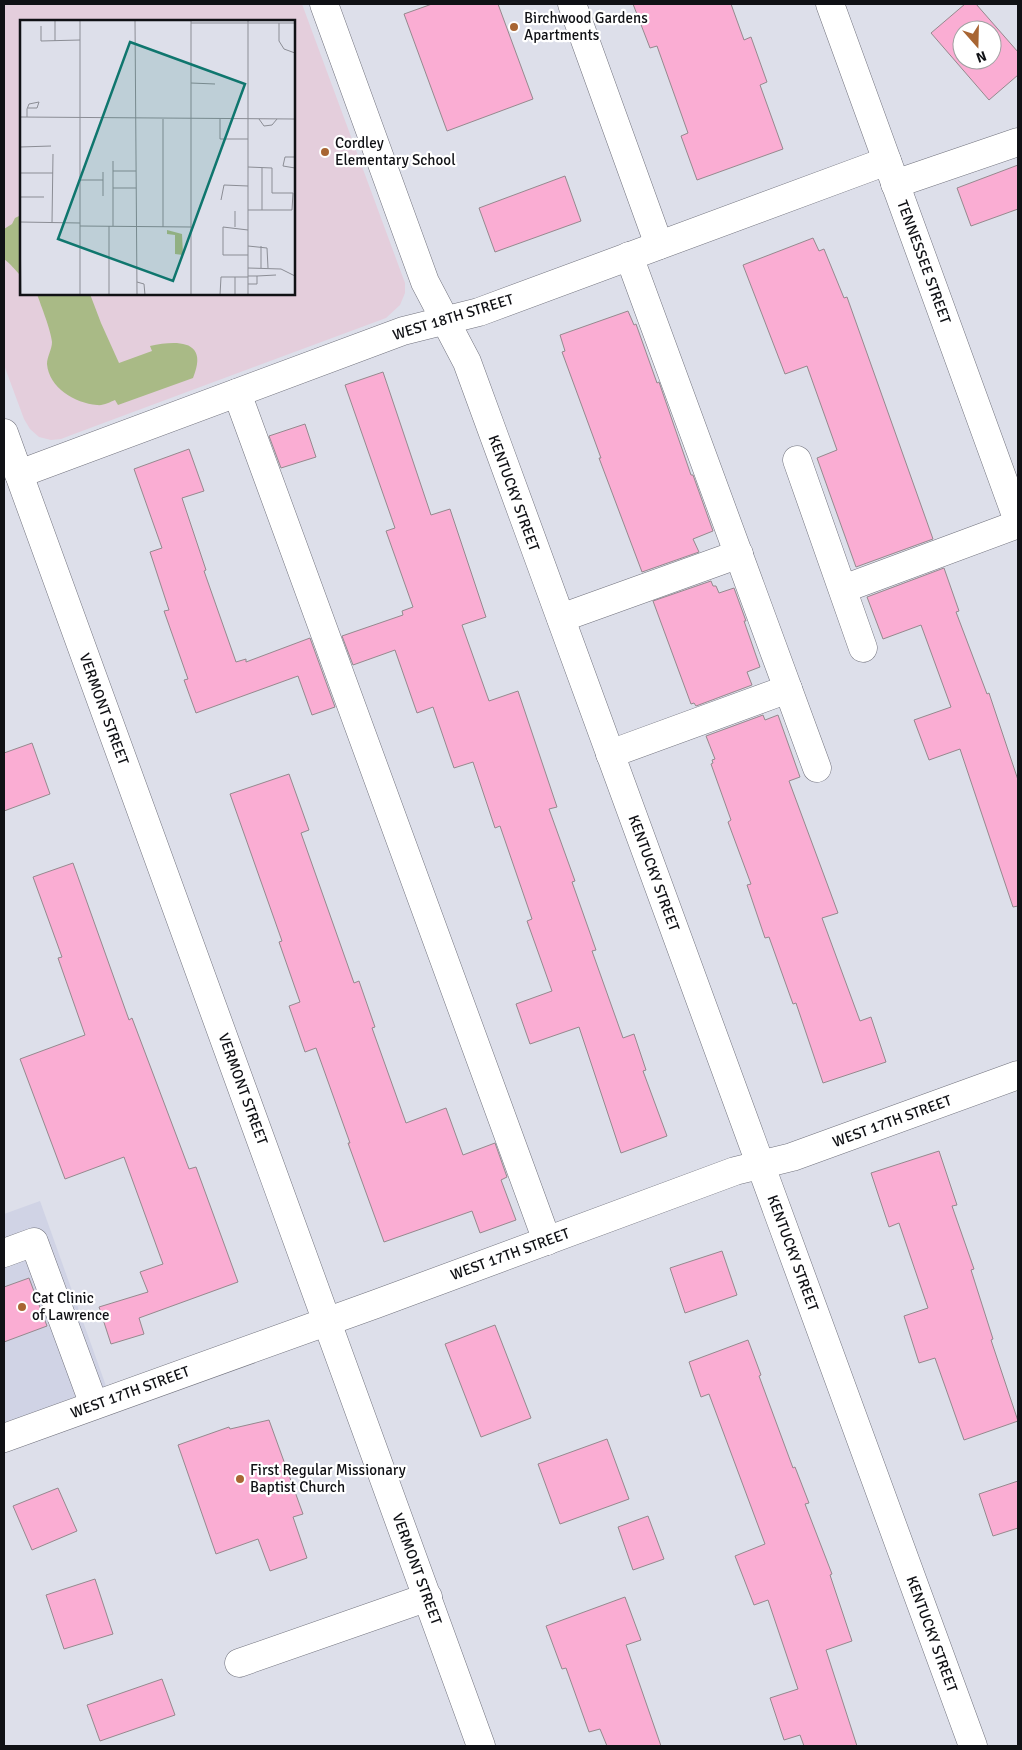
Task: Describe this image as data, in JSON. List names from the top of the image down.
{
  "streets": {
    "street": [
      "TENNESSEE STREET",
      "WEST 18TH STREET",
      "KENTUCKY STREET",
      "VERMONT STREET",
      "WEST 17TH STREET"
    ]
  },
  "crossings": [
    ["TENNESSEE STREET", "WEST 18TH STREET"],
    ["WEST 18TH STREET", "KENTUCKY STREET"],
    ["WEST 18TH STREET", "VERMONT STREET"],
    ["KENTUCKY STREET", "WEST 17TH STREET"],
    ["VERMONT STREET", "WEST 17TH STREET"]
  ],
  "places": [
    "Birchwood Gardens Apartments",
    "Cordley Elementary School",
    "Cat Clinic of Lawrence",
    "First Regular Missionary Baptist Church"
  ],
  "north": "bottom"
}
